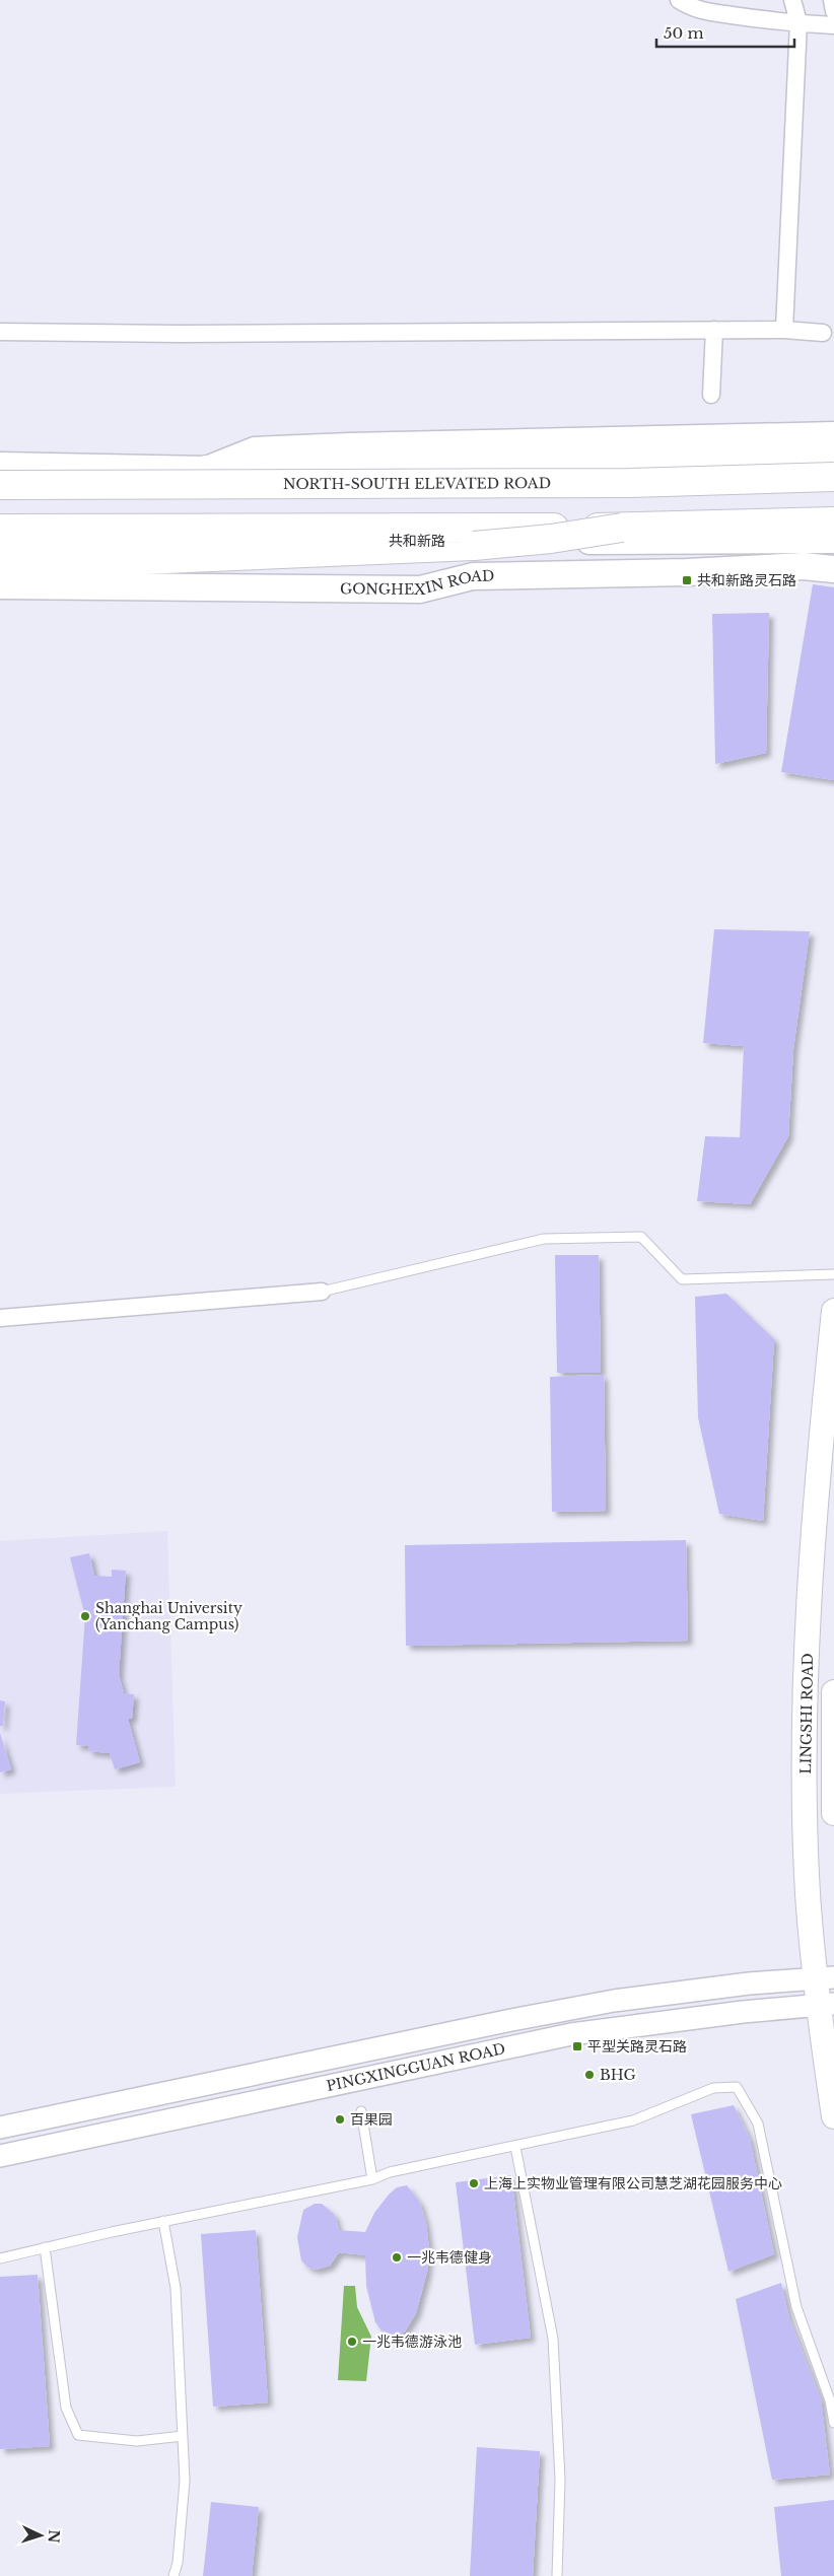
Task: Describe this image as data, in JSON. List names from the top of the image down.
{
  "streets": {
    "highway": ["NORTH-SOUTH ELEVATED ROAD"],
    "main road": ["共和新路", "GONGHEXIN ROAD", "LINGSHI ROAD"],
    "street": ["PINGXINGGUAN ROAD"]
  },
  "crossings": [
    ["LINGSHI ROAD", "PINGXINGGUAN ROAD"]
  ],
  "places": {
    "transit": ["共和新路灵石路", "平型关路灵石路"],
    "other": [
      "Shanghai University (Yanchang Campus)",
      "BHG",
      "百果园",
      "上海上实物业管理有限公司慧芝湖花园服务中心",
      "一兆韦德健身",
      "一兆韦德游泳池"
    ]
  },
  "scale_bar": "50 m",
  "north": "right"
}
